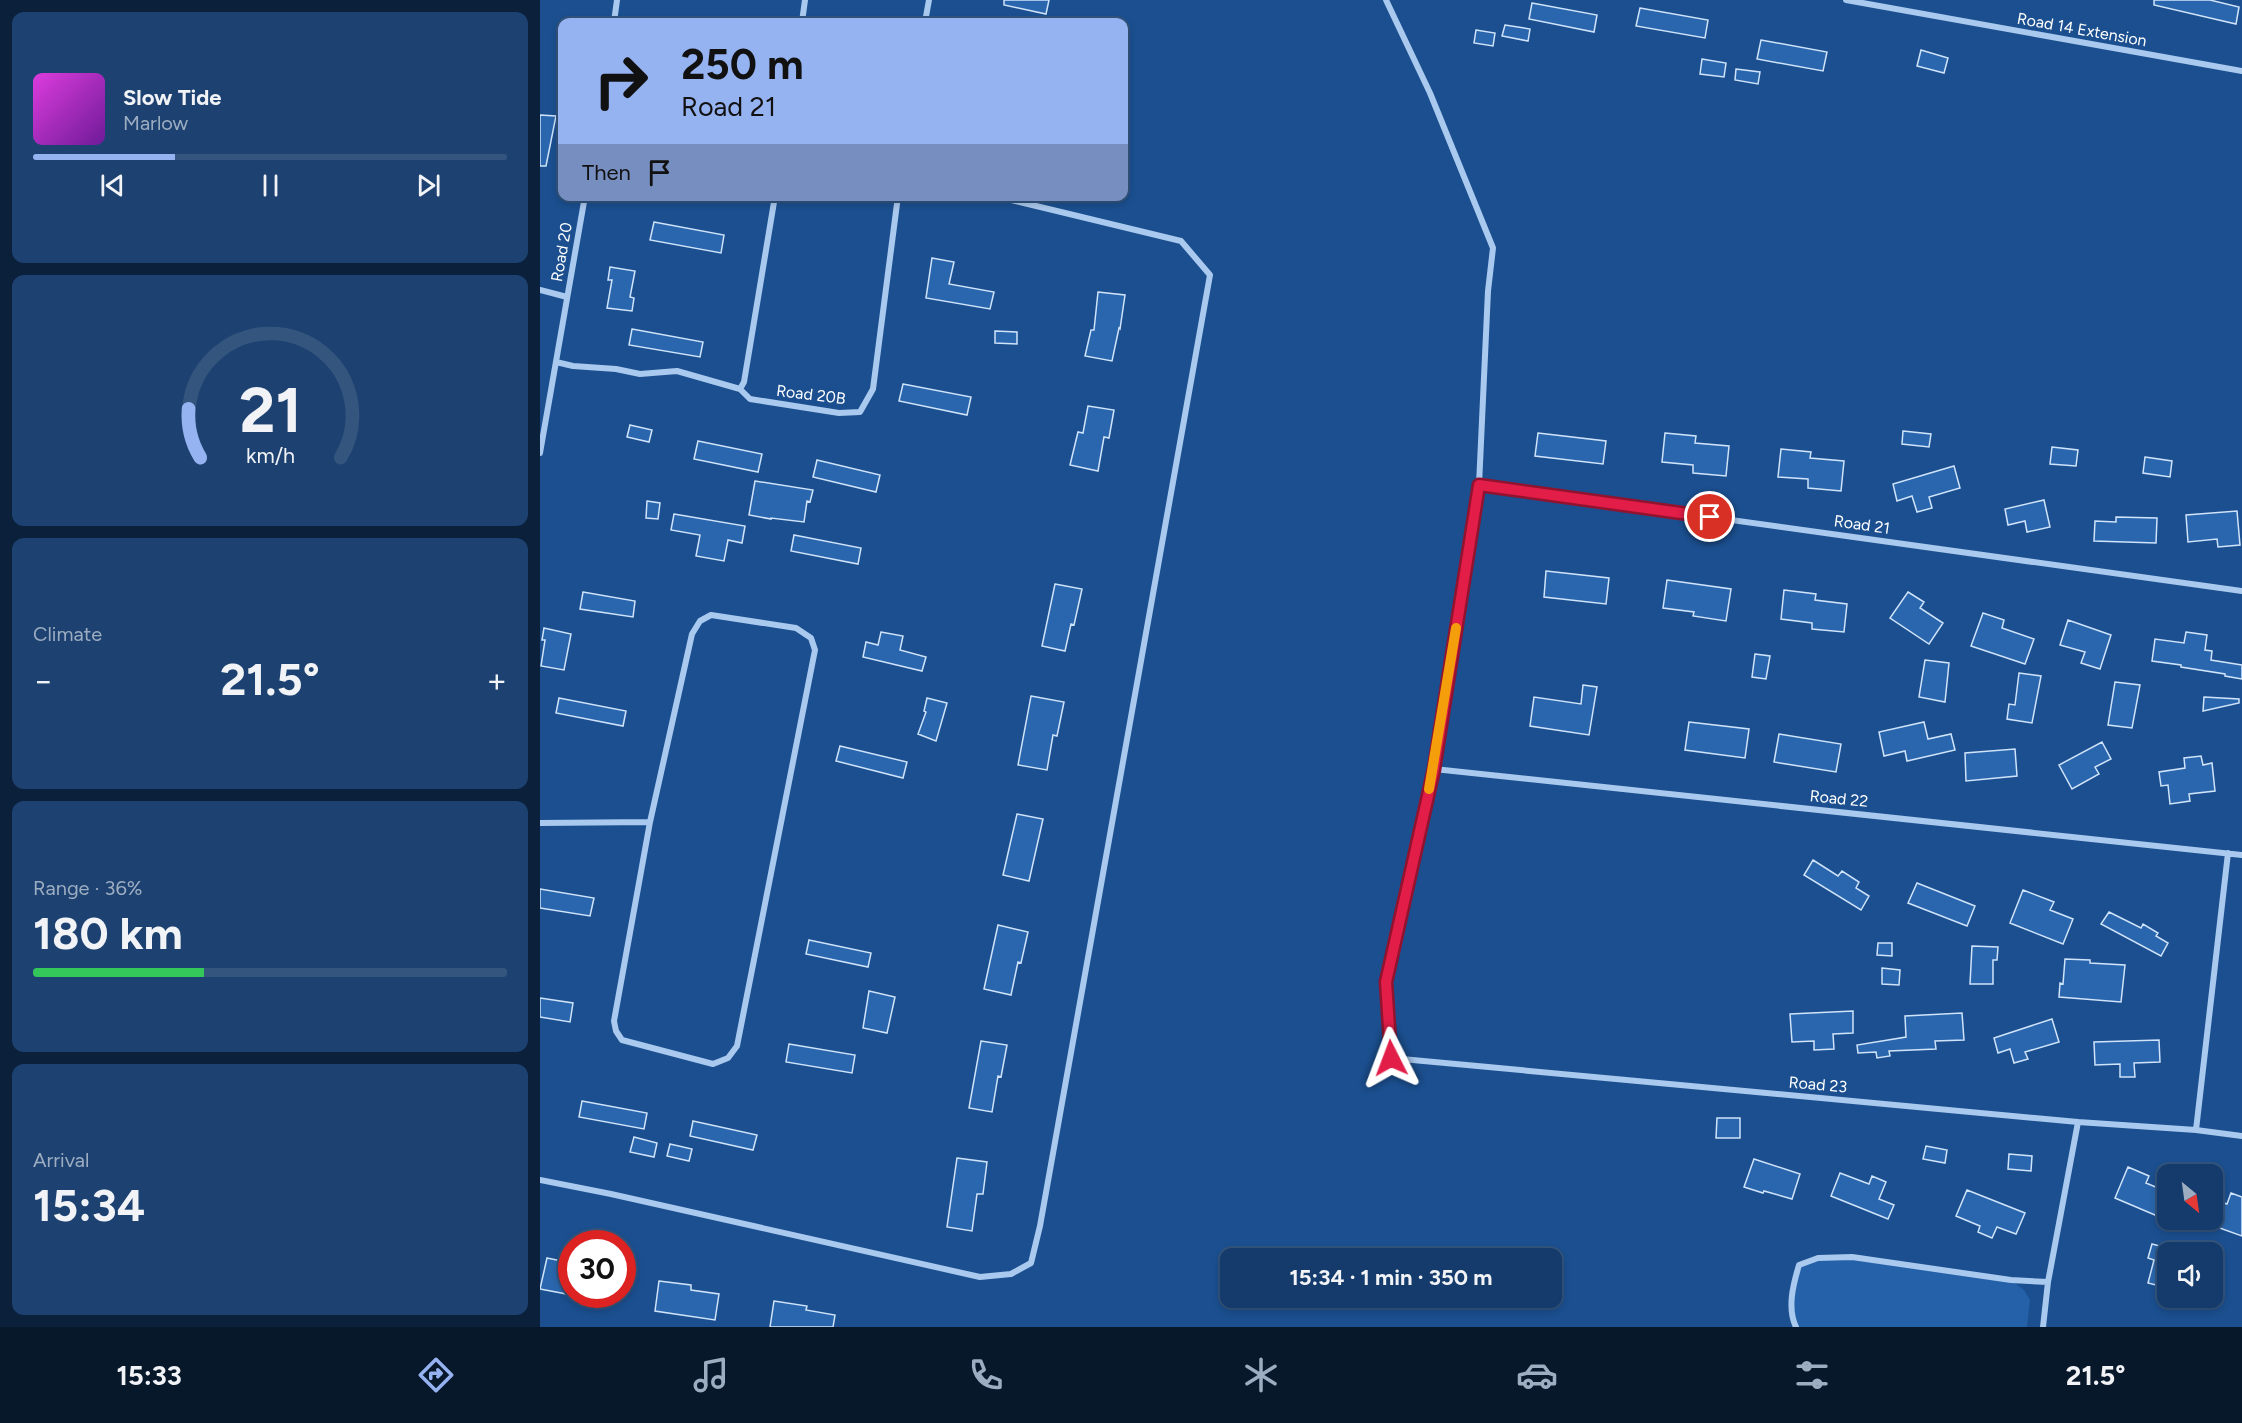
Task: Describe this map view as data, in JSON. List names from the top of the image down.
{
  "streets": {
    "street": [
      "Road 14 Extension",
      "Road 20",
      "Road 20B",
      "Road 21",
      "Road 22",
      "Road 23"
    ]
  },
  "crossings": [
    ["Road 22", "Road 23"]
  ],
  "north": "bottom right",
  "page": {
    "turn": ["250 m", "Road 21"],
    "song": ["Slow Tide", "Marlow"],
    "then": "Then",
    "tile": [
      "Climate",
      ["Range · 36%", "180 km"],
      ["Arrival", "15:34"]
    ],
    "heat": ["−", "21.5°", "+"],
    "limit": "30",
    "trip": "15:34 · 1 min · 350 m",
    "tabs": ["15:33", "21.5°"],
    "gauge": ["21", "km/h"]
  }
}
